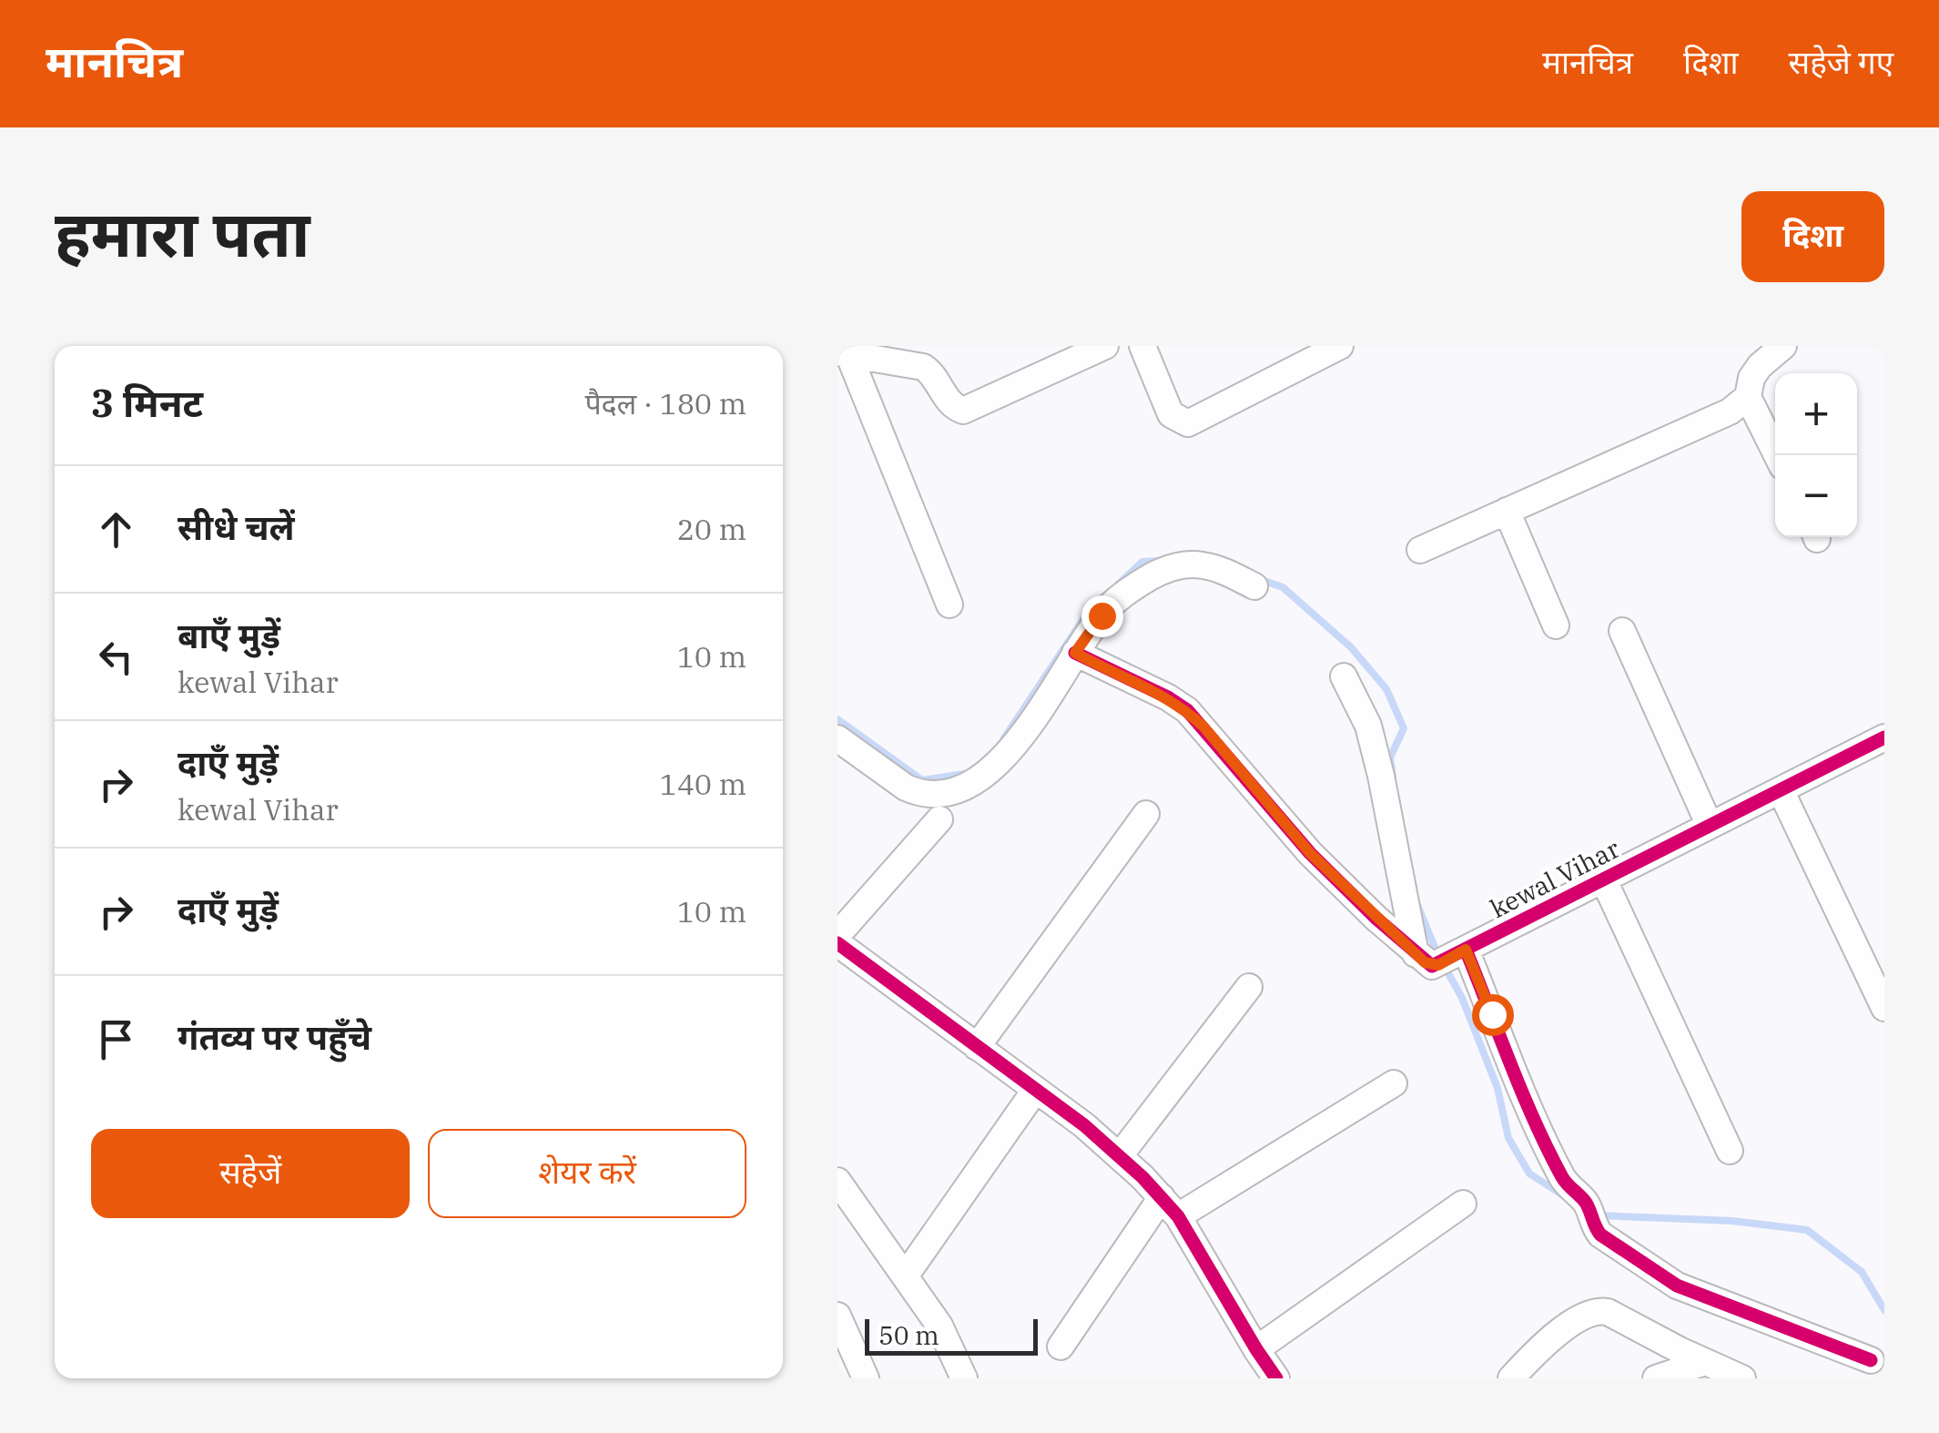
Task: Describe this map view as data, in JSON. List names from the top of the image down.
{
  "streets": {
    "street": ["kewal Vihar"]
  },
  "scale_bar": "50 m",
  "page": {
    "header": "मानचित्र",
    "nav": ["मानचित्र", "दिशा", "सहेजे गए"],
    "title": "हमारा पता",
    "buttons": [
      "दिशा",
      ["सहेजें", "शेयर करें"]
    ],
    "heading": ["3 मिनट", "पैदल · 180 m"],
    "map_buttons": ["+", "−"],
    "list": [
      ["सीधे चलें", "20 m"],
      ["बाएँ मुड़ें", "kewal Vihar", "10 m"],
      ["दाएँ मुड़ें", "kewal Vihar", "140 m"],
      ["दाएँ मुड़ें", "10 m"],
      "गंतव्य पर पहुँचे"
    ],
    "scale": "50 m"
  }
}
